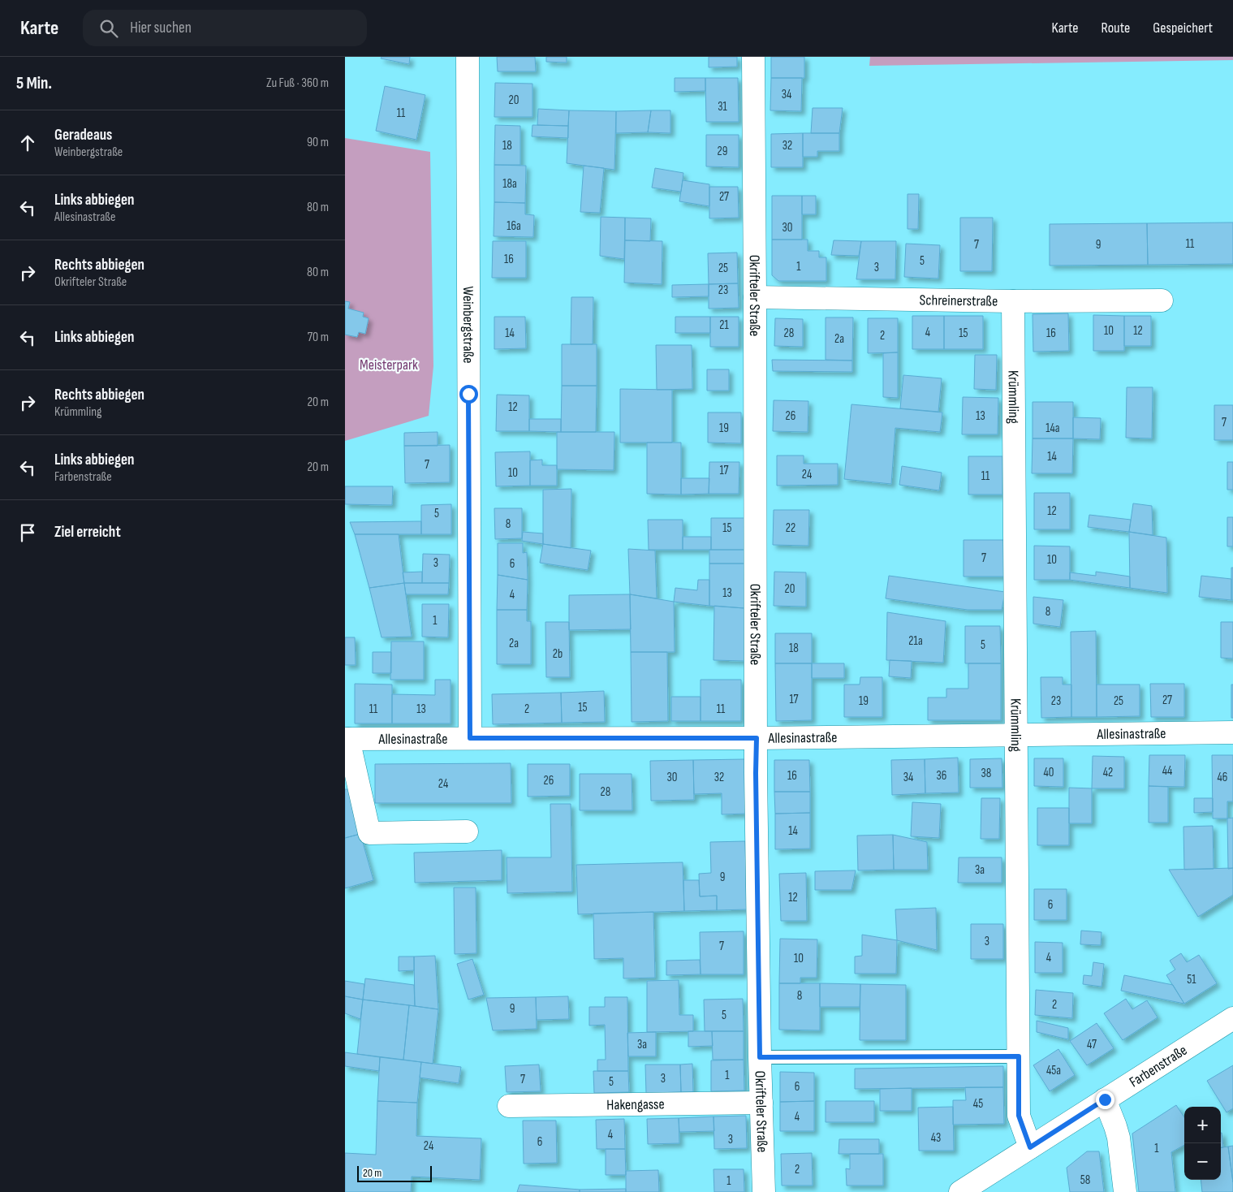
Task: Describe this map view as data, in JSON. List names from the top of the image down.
{
  "streets": {
    "street": [
      "Okrifteler Straße",
      "Schreinerstraße",
      "Weinbergstraße",
      "Krümmling",
      "Allesinastraße",
      "Farbenstraße",
      "Hakengasse"
    ]
  },
  "crossings": [
    ["Okrifteler Straße", "Schreinerstraße"],
    ["Okrifteler Straße", "Allesinastraße"],
    ["Okrifteler Straße", "Hakengasse"],
    ["Schreinerstraße", "Krümmling"],
    ["Weinbergstraße", "Allesinastraße"],
    ["Krümmling", "Allesinastraße"],
    ["Krümmling", "Farbenstraße"]
  ],
  "parks": ["Meisterpark"],
  "house_numbers": [
    "34",
    "20",
    "31",
    "11",
    "18",
    "32",
    "29",
    "18a",
    "27",
    "16a",
    "30",
    "11",
    "7",
    "9",
    "16",
    "5",
    "1",
    "3",
    "25",
    "23",
    "21",
    "10",
    "12",
    "4",
    "14",
    "28",
    "15",
    "16",
    "2",
    "2a",
    "12",
    "26",
    "13",
    "7",
    "19",
    "14a",
    "14",
    "7",
    "17",
    "10",
    "24",
    "11",
    "12",
    "5",
    "8",
    "15",
    "22",
    "7",
    "10",
    "3",
    "6",
    "20",
    "13",
    "4",
    "8",
    "1",
    "21a",
    "2a",
    "5",
    "18",
    "2b",
    "17",
    "27",
    "19",
    "23",
    "25",
    "15",
    "11",
    "13",
    "2",
    "11",
    "44",
    "40",
    "42",
    "38",
    "16",
    "36",
    "30",
    "32",
    "34",
    "46",
    "26",
    "24",
    "28",
    "14",
    "3a",
    "9",
    "12",
    "6",
    "3",
    "7",
    "4",
    "10",
    "51",
    "8",
    "2",
    "9",
    "5",
    "3a",
    "47",
    "45a",
    "1",
    "3",
    "7",
    "5",
    "6",
    "45",
    "4",
    "4",
    "43",
    "3",
    "6",
    "24",
    "1",
    "2",
    "58",
    "1"
  ],
  "scale_bar": "20 m",
  "page": {
    "header": "Karte",
    "search": "Hier suchen",
    "nav": ["Karte", "Route", "Gespeichert"],
    "heading": ["5 Min.", "Zu Fuß · 360 m"],
    "list": [
      ["Geradeaus", "Weinbergstraße", "90 m"],
      ["Links abbiegen", "Allesinastraße", "80 m"],
      ["Rechts abbiegen", "Okrifteler Straße", "80 m"],
      ["Links abbiegen", "70 m"],
      ["Rechts abbiegen", "Krümmling", "20 m"],
      ["Links abbiegen", "Farbenstraße", "20 m"],
      "Ziel erreicht"
    ],
    "map_buttons": ["+", "−"],
    "scale": "20 m"
  }
}
